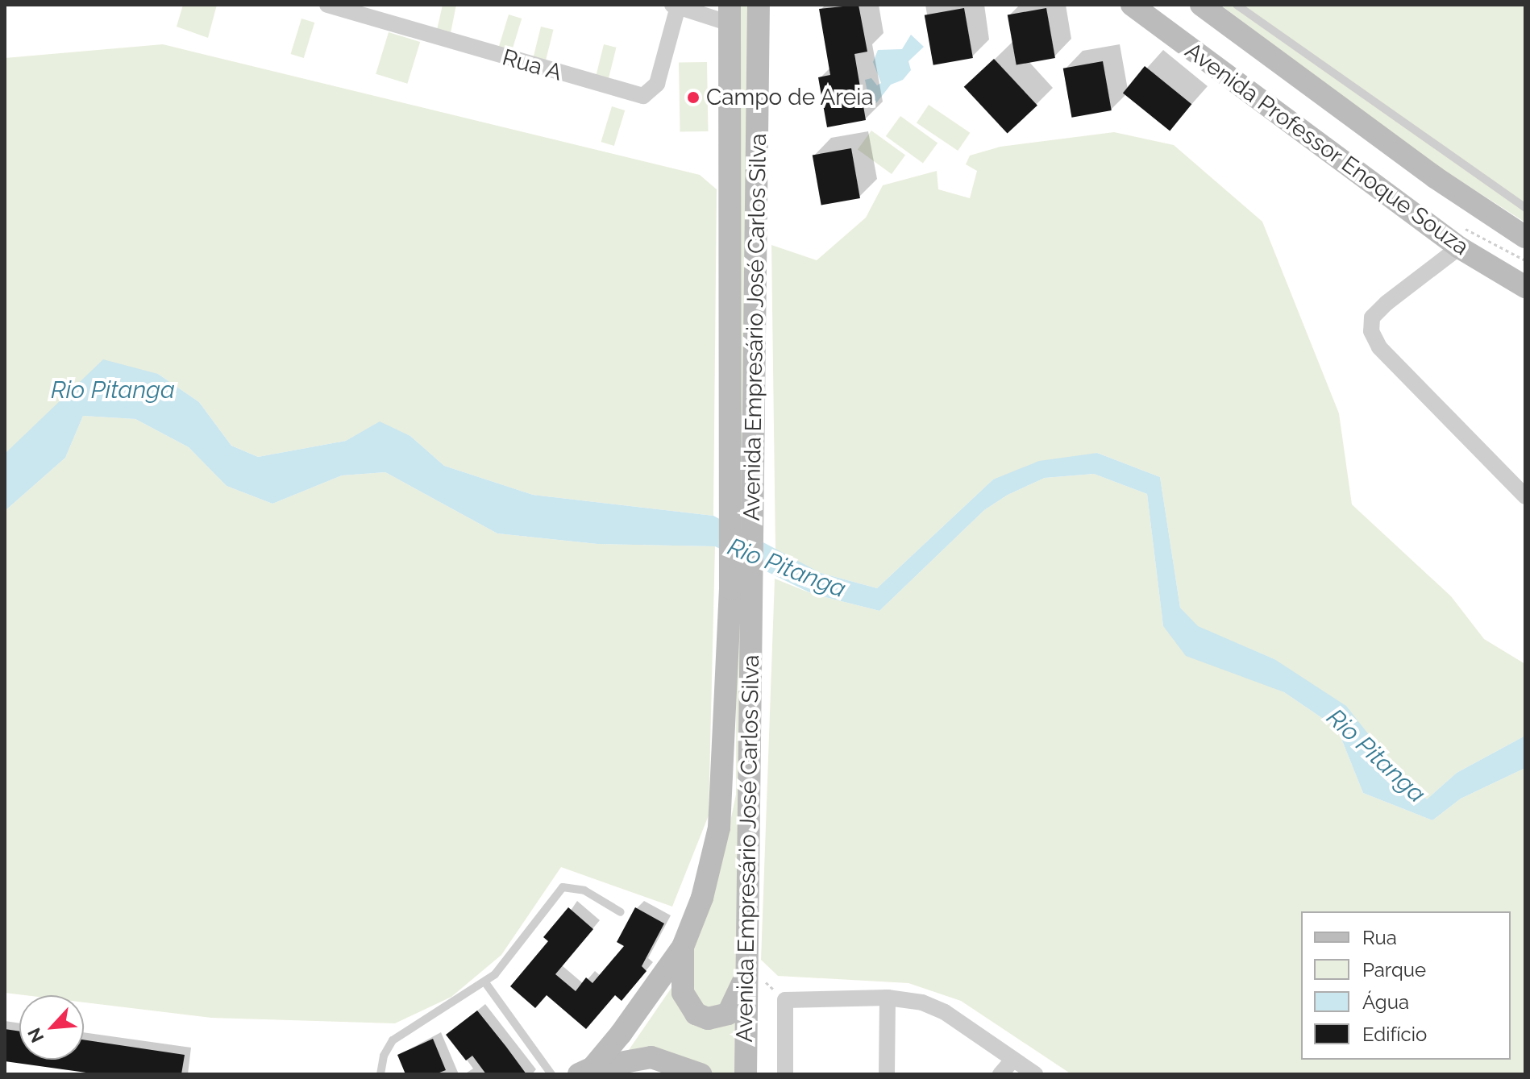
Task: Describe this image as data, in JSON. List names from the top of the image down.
{
  "streets": {
    "main road": ["Avenida Professor Enoque Souza", "Avenida Empresário José Carlos Silva"],
    "street": ["Rua A"]
  },
  "water": ["Rio Pitanga"],
  "places": ["Campo de Areia"],
  "legend": [
    "Rua",
    "Parque",
    "Água",
    "Edifício"
  ],
  "north": "bottom left"
}
